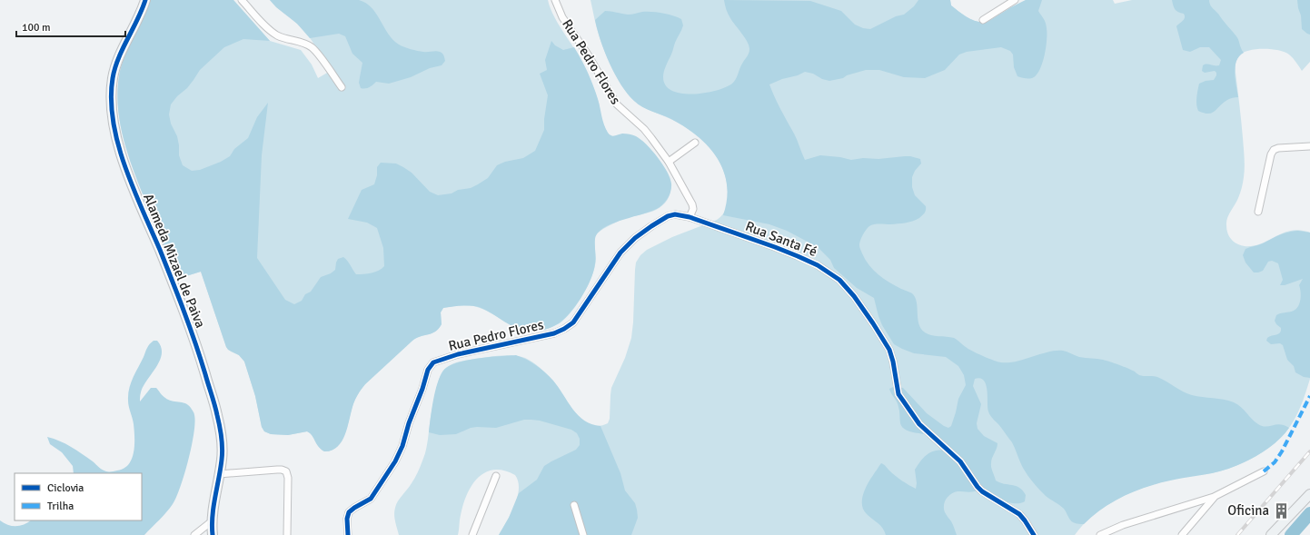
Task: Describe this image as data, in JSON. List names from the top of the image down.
{
  "streets": {
    "street": ["Rua Pedro Flores", "Rua Santa Fé", "Alameda Mizael de Paiva"]
  },
  "crossings": [
    ["Rua Pedro Flores", "Rua Santa Fé"]
  ],
  "places": {
    "building": ["Oficina"]
  },
  "legend": ["Ciclovia", "Trilha"],
  "scale_bar": "100 m"
}
